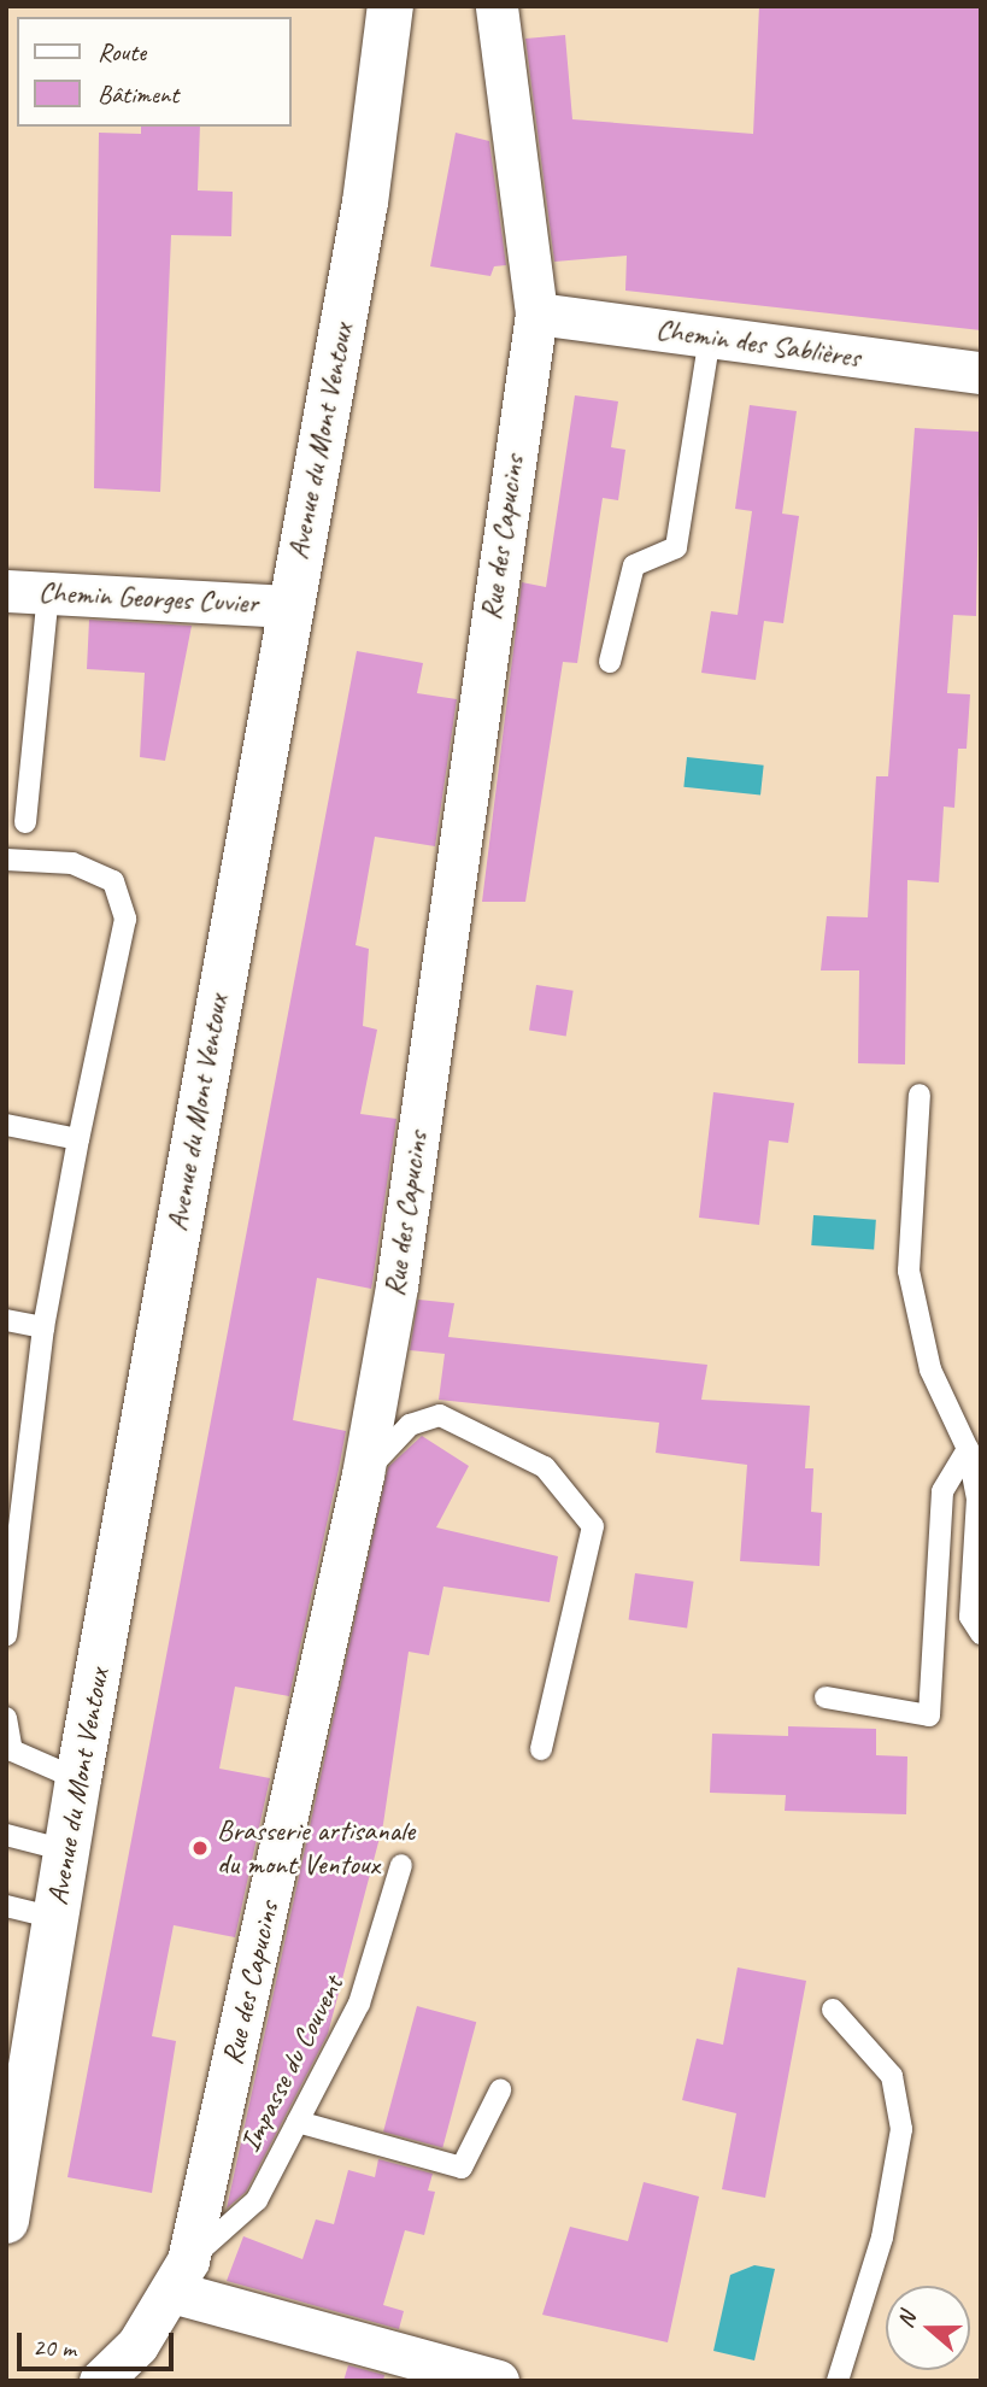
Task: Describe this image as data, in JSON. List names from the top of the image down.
{
  "streets": {
    "main road": ["Avenue du Mont Ventoux"],
    "street": ["Chemin des Sablières", "Rue des Capucins", "Chemin Georges Cuvier"],
    "lane": ["Impasse du Couvent"]
  },
  "crossings": [
    ["Chemin des Sablières", "Rue des Capucins"],
    ["Avenue du Mont Ventoux", "Chemin Georges Cuvier"],
    ["Rue des Capucins", "Impasse du Couvent"]
  ],
  "places": ["Brasserie artisanale du mont Ventoux"],
  "legend": ["Route", "Bâtiment"],
  "scale_bar": "20 m",
  "north": "left"
}
